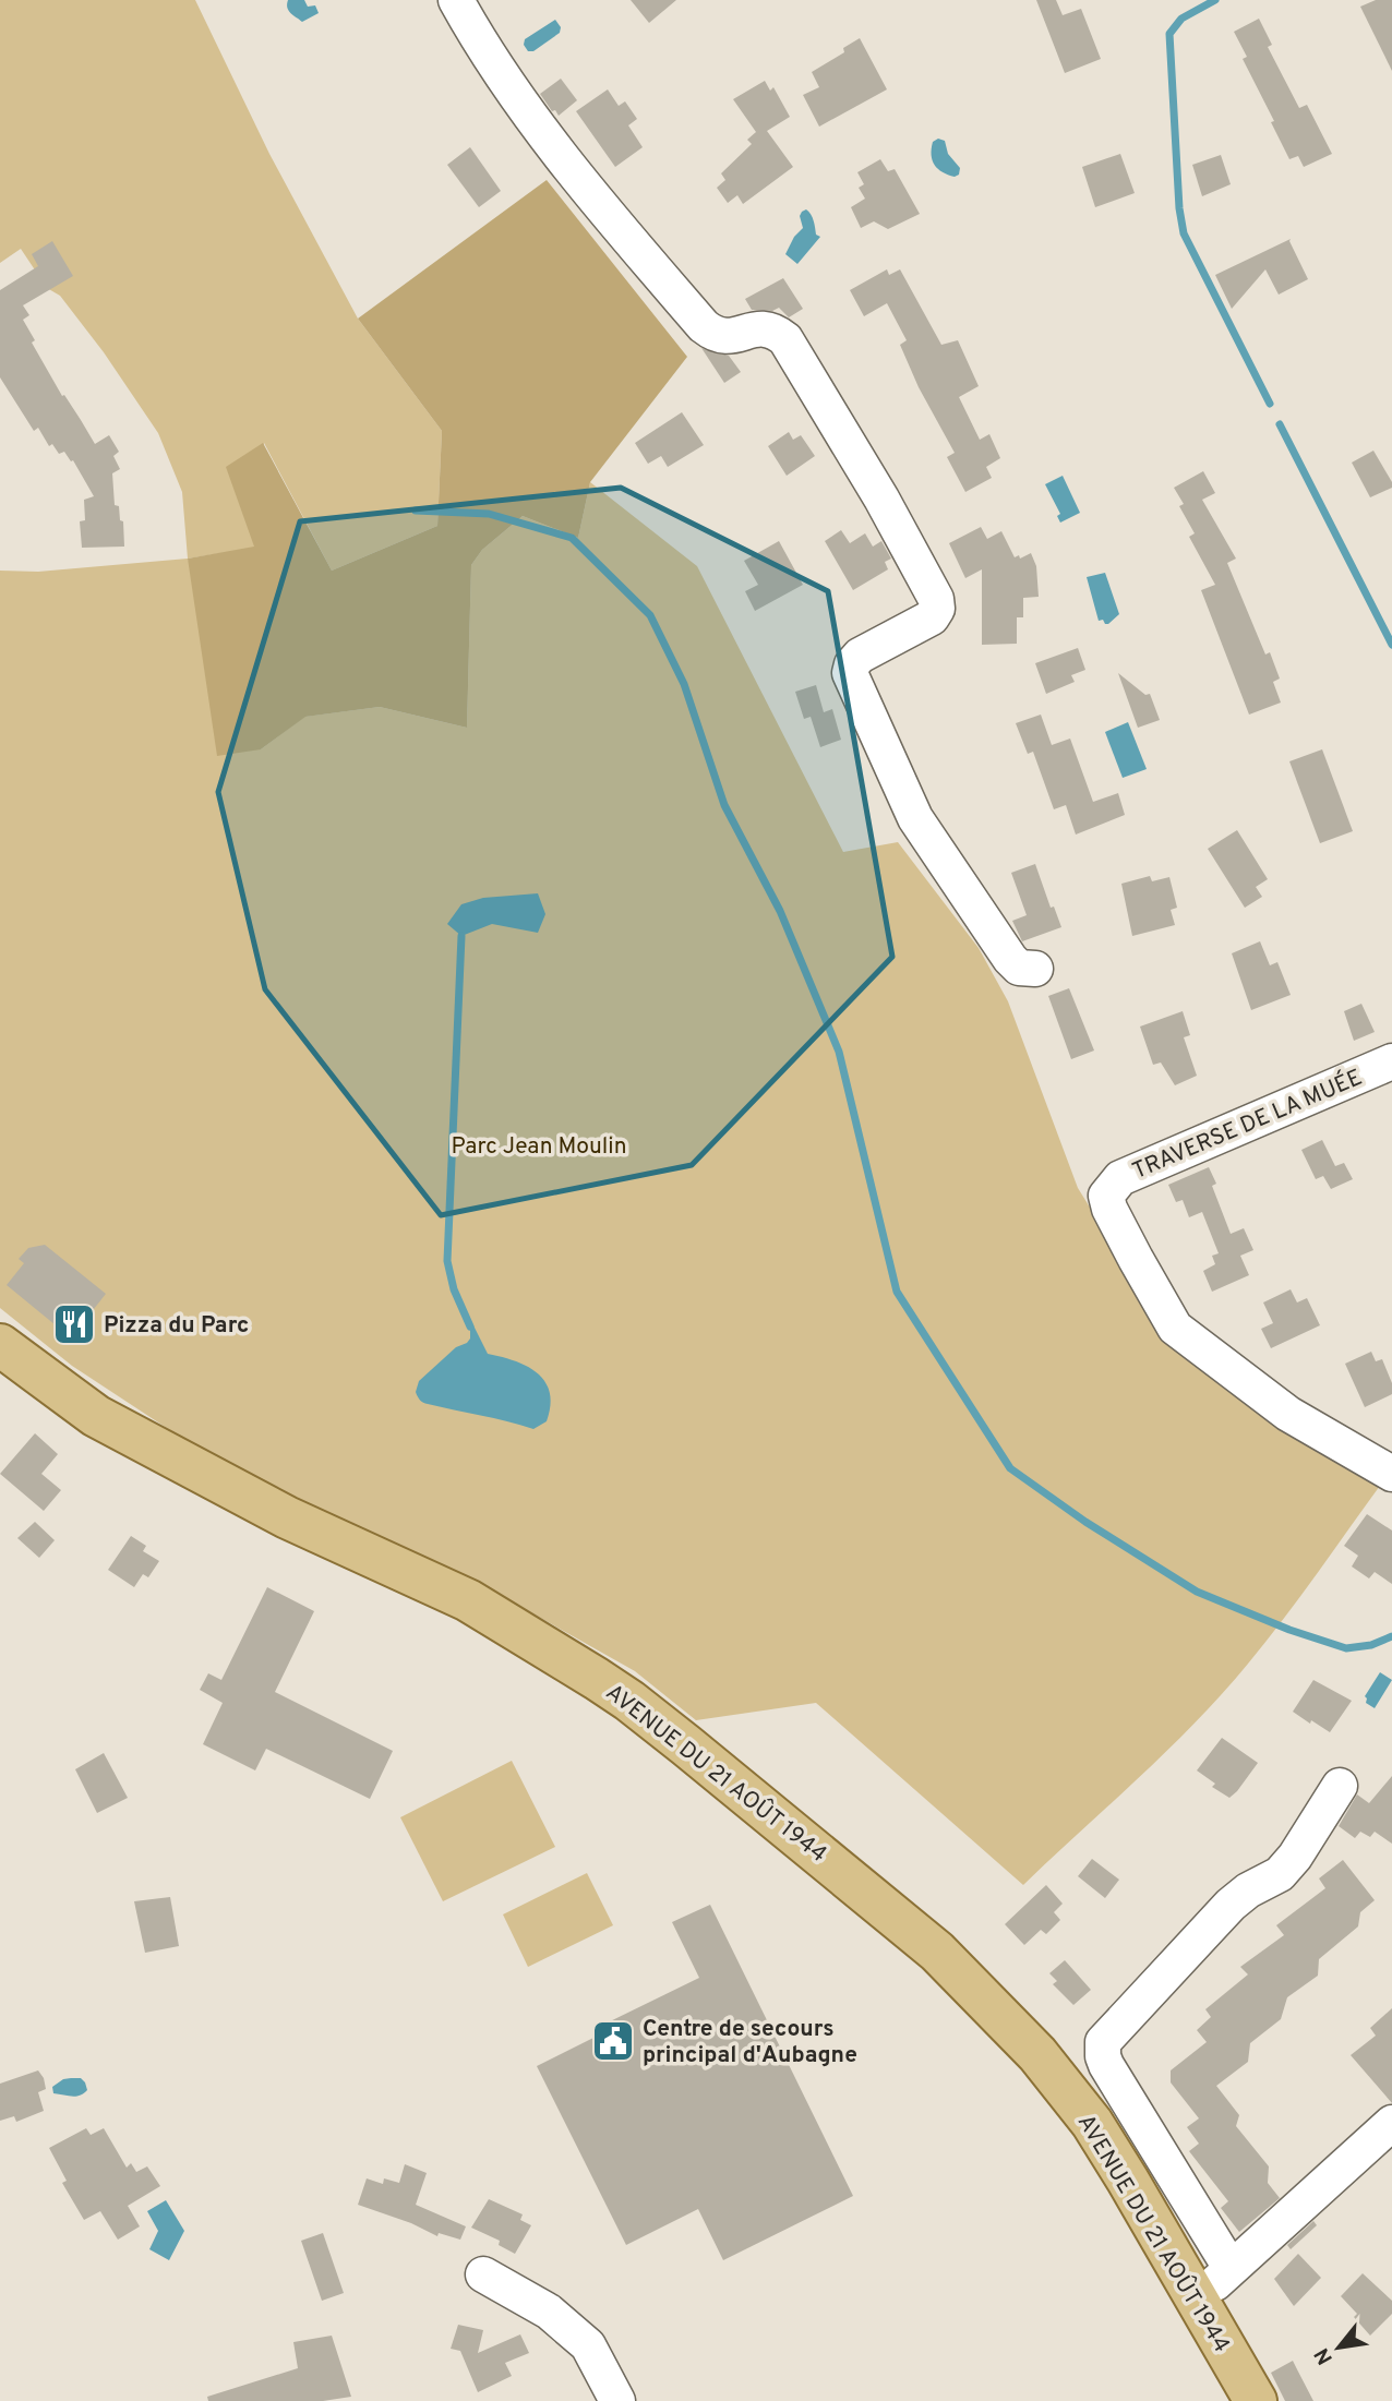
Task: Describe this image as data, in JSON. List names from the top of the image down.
{
  "streets": {
    "main road": ["AVENUE DU 21 AOÛT 1944"],
    "street": ["TRAVERSE DE LA MUÉE"]
  },
  "parks": ["Parc Jean Moulin"],
  "places": {
    "restaurant": ["Pizza du Parc"],
    "public building": ["Centre de secours principal d'Aubagne"]
  },
  "north": "bottom left"
}
